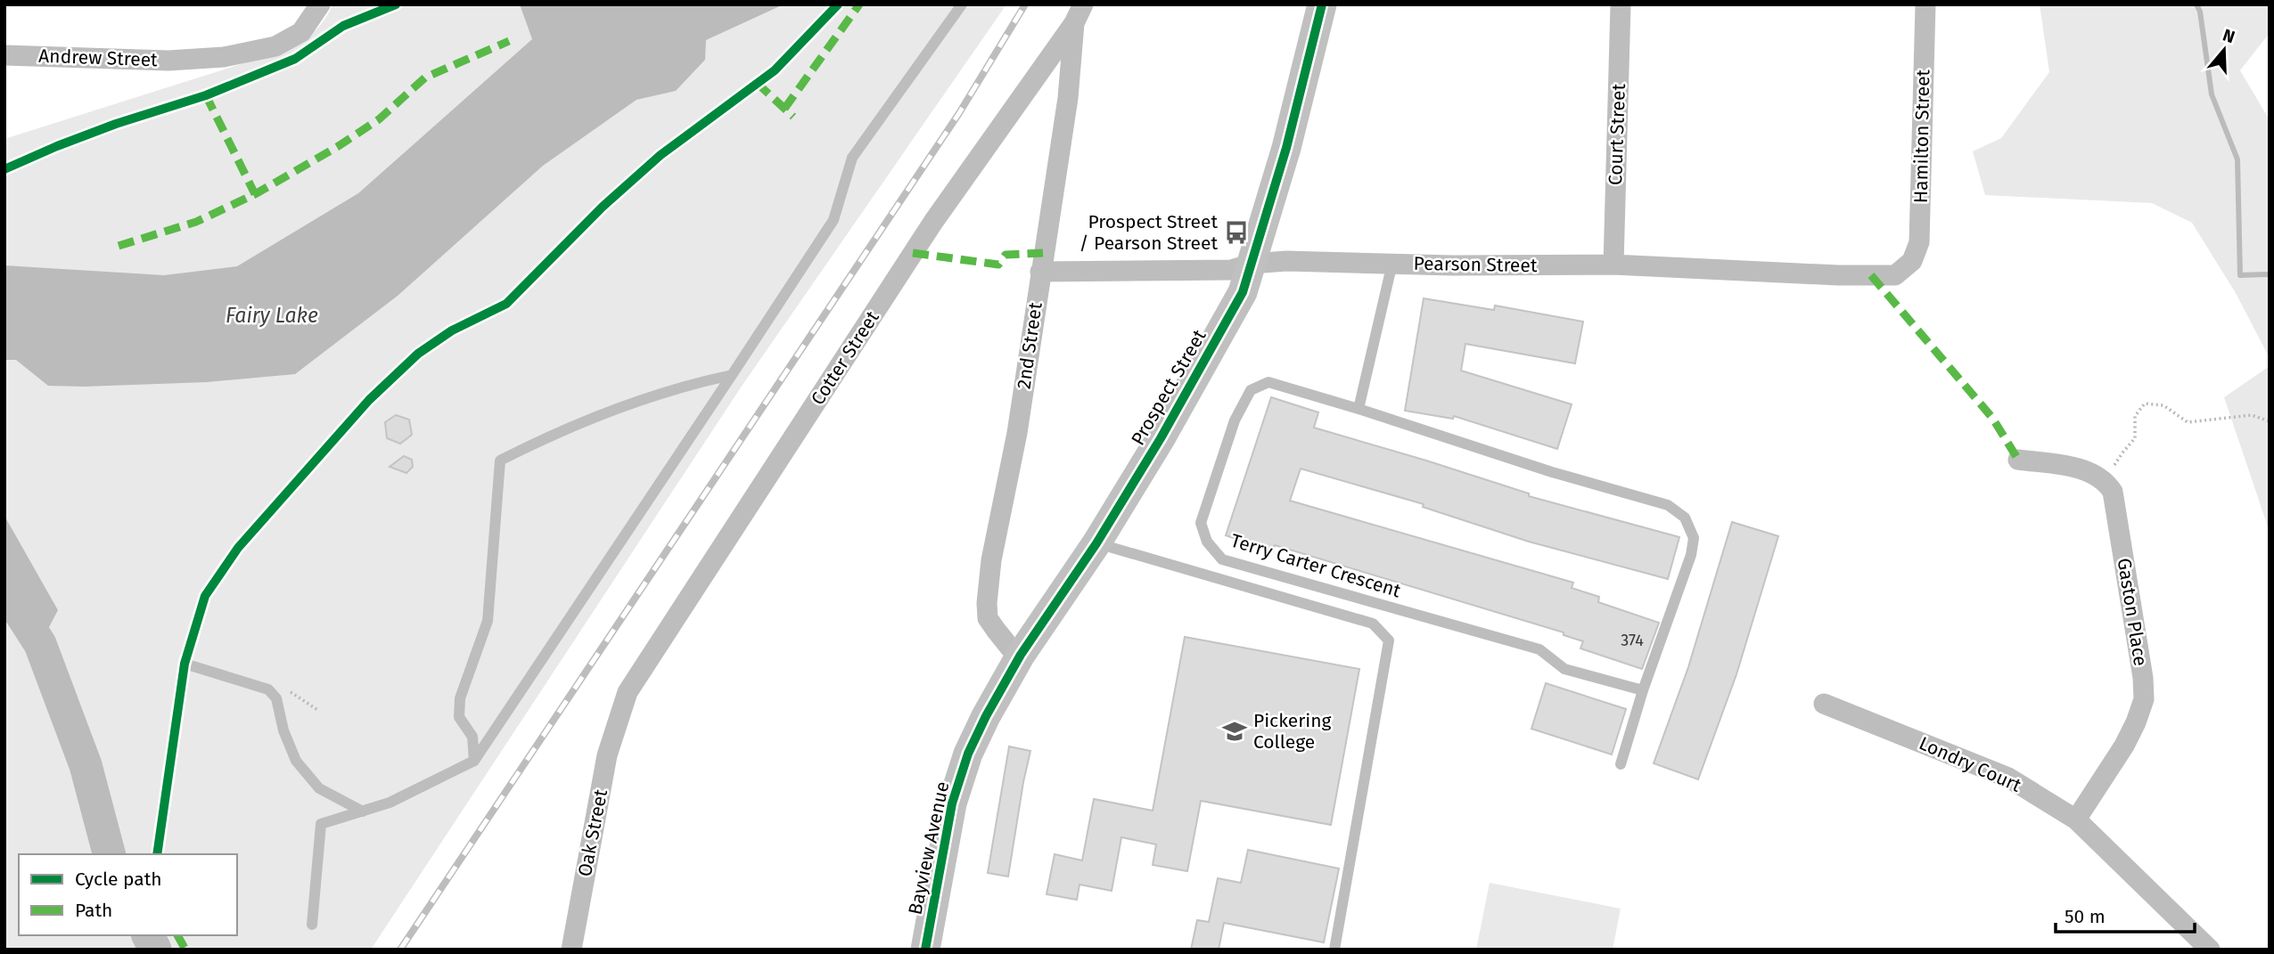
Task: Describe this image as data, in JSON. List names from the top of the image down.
{
  "streets": {
    "main road": ["Prospect Street", "Bayview Avenue"],
    "street": [
      "Andrew Street",
      "Court Street",
      "Hamilton Street",
      "Pearson Street",
      "2nd Street",
      "Cotter Street",
      "Gaston Place",
      "Londry Court",
      "Oak Street"
    ],
    "lane": ["Terry Carter Crescent"]
  },
  "crossings": [
    ["Court Street", "Pearson Street"],
    ["Hamilton Street", "Pearson Street"],
    ["Pearson Street", "2nd Street"],
    ["Pearson Street", "Prospect Street"],
    ["2nd Street", "Cotter Street"],
    ["2nd Street", "Prospect Street"],
    ["Cotter Street", "Oak Street"],
    ["Prospect Street", "Bayview Avenue"],
    ["Gaston Place", "Londry Court"]
  ],
  "water": ["Fairy Lake"],
  "places": {
    "bus stop": ["Prospect Street / Pearson Street"],
    "school or university": ["Pickering College"]
  },
  "house_numbers": ["374"],
  "legend": ["Cycle path", "Path"],
  "scale_bar": "50 m",
  "north": "top"
}
